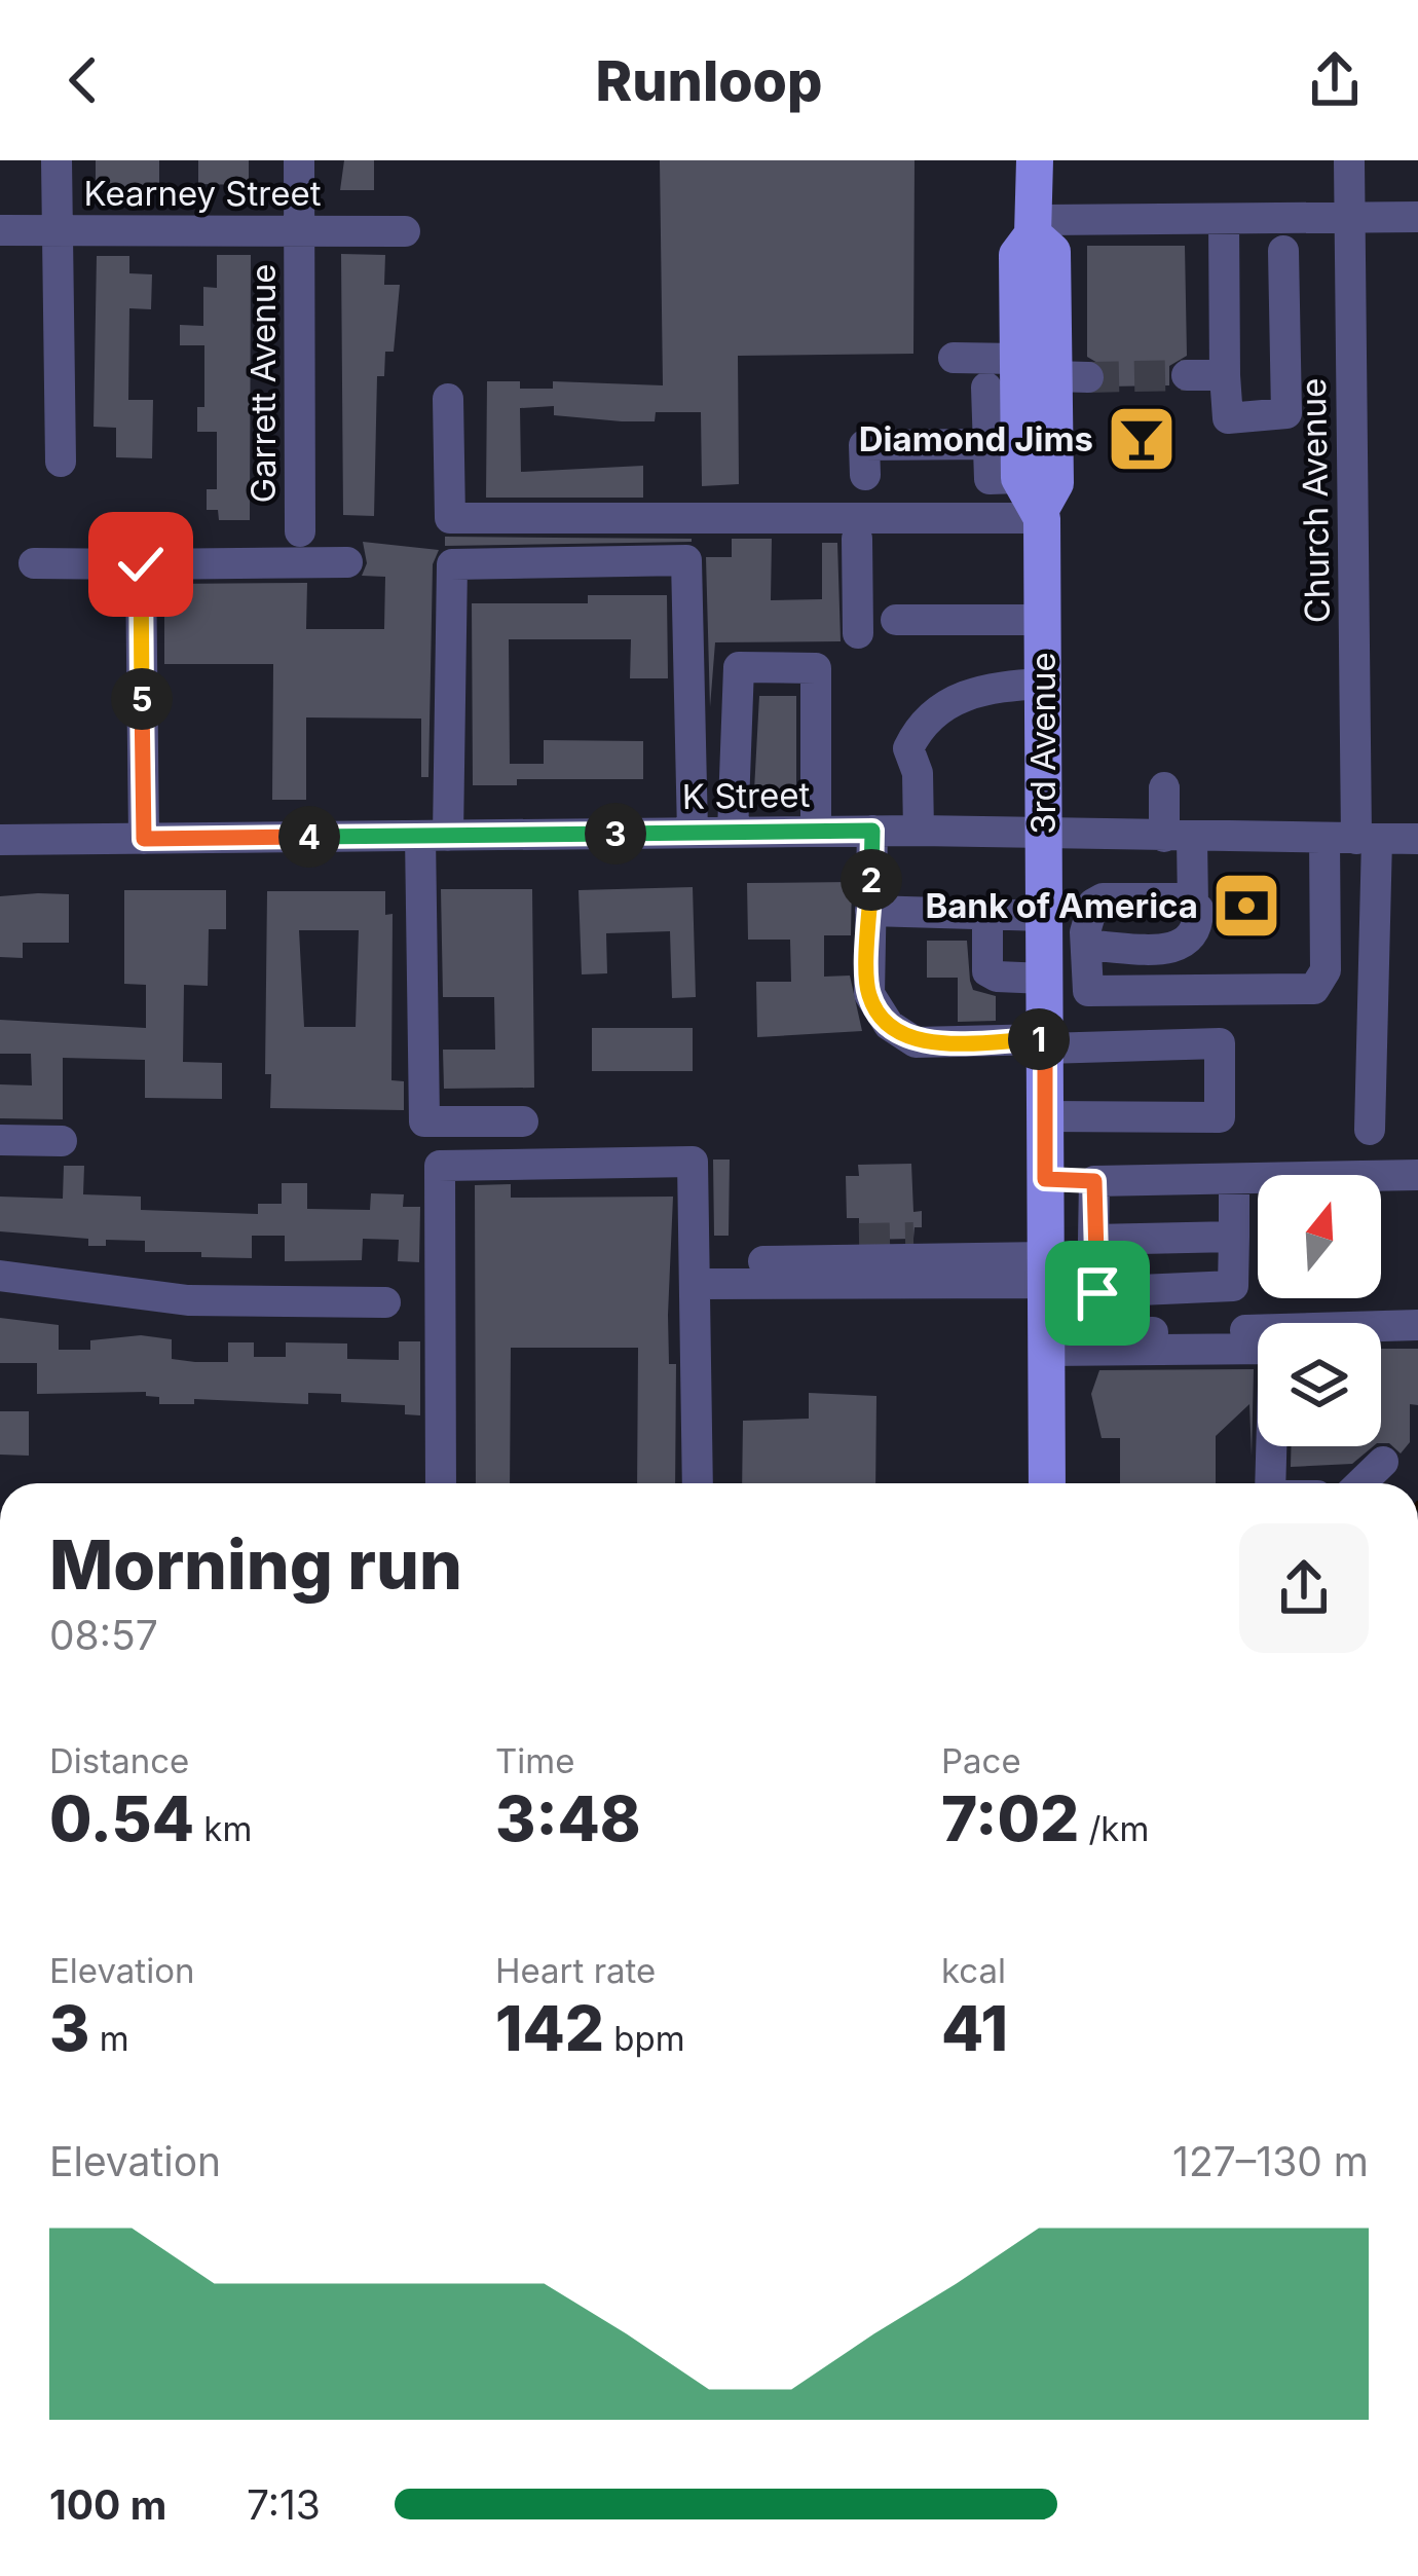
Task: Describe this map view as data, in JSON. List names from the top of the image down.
{
  "streets": {
    "main road": ["3rd Avenue"],
    "street": [
      "Kearney Street",
      "Garrett Avenue",
      "Church Avenue",
      "K Street"
    ]
  },
  "crossings": [
    ["Kearney Street", "Garrett Avenue"],
    ["Church Avenue", "K Street"],
    ["3rd Avenue", "K Street"]
  ],
  "places": {
    "bar": ["Diamond Jims"],
    "bank": ["Bank of America"]
  },
  "north": "top",
  "page": {
    "header": "Runloop",
    "pins": [
      "5",
      "3",
      "4",
      "2",
      "1"
    ],
    "heading": ["Morning run", "08:57"],
    "stats": [
      ["Distance", "0.54 km"],
      ["Time", "3:48"],
      ["Pace", "7:02 /km"],
      ["Elevation", "3 m"],
      ["Heart rate", "142 bpm"],
      ["kcal", "41"]
    ],
    "chart": ["Elevation", "127–130 m"],
    "list": [
      {
        "name": "100 m",
        "note": "7:13"
      }
    ]
  }
}
